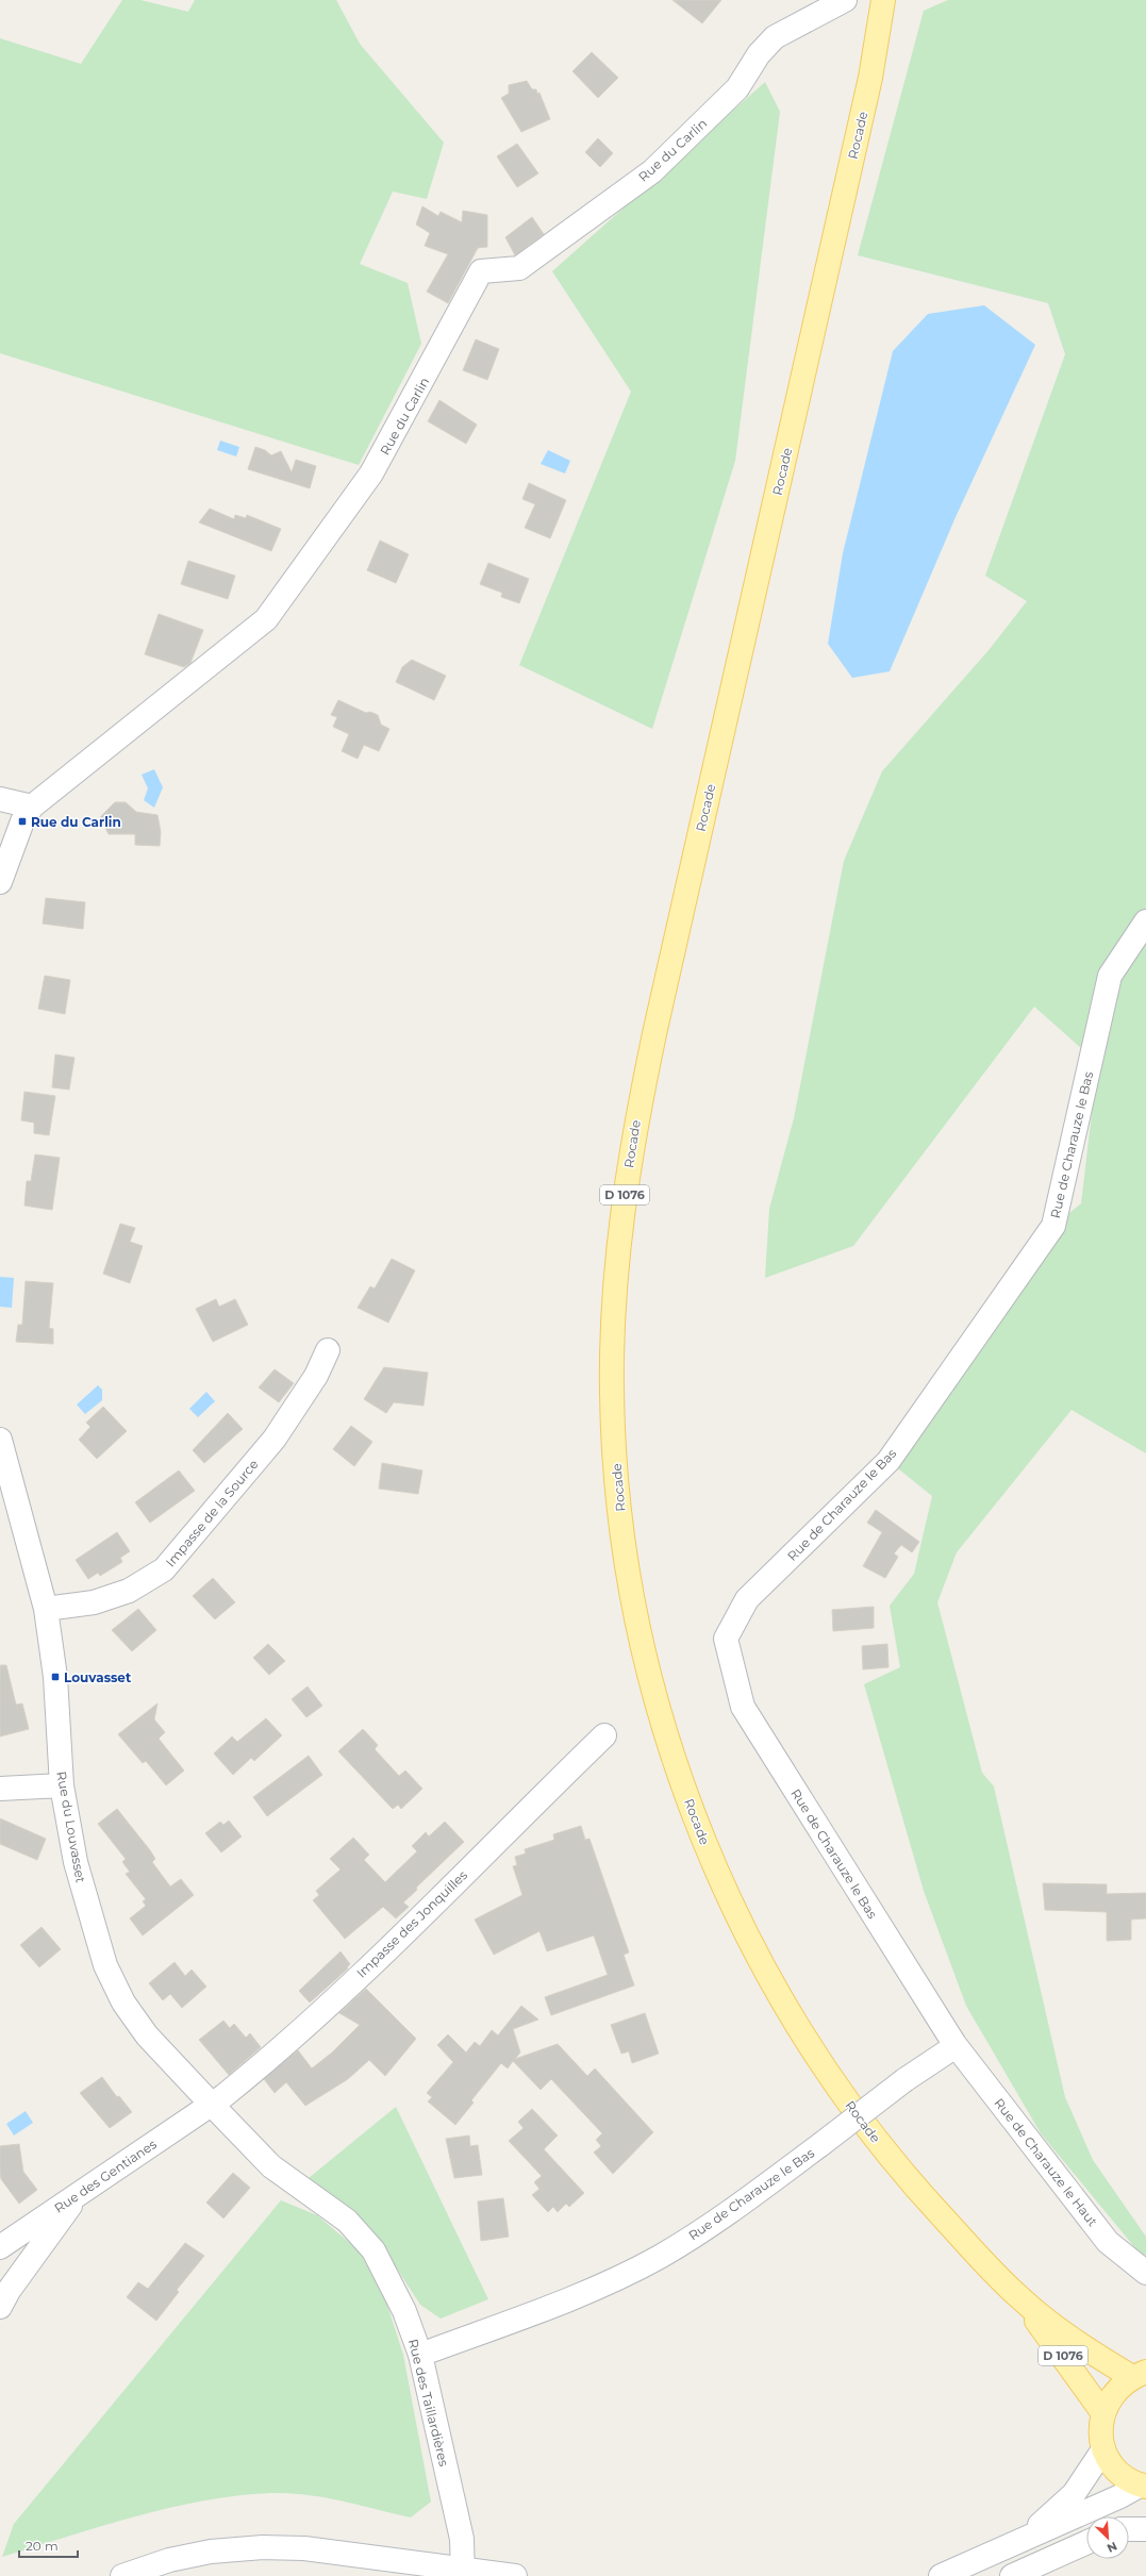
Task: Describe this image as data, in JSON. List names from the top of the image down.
{
  "streets": {
    "main road": ["Rocade", "D 1076"],
    "street": [
      "Rue du Carlin",
      "Rue de Charauze le Bas",
      "Impasse de la Source",
      "Rue du Louvasset",
      "Impasse des Jonquilles",
      "Rue de Charauze le Haut",
      "Rue des Gentianes",
      "Rue des Taillardières"
    ]
  },
  "crossings": [
    ["Rue de Charauze le Bas", "Rue de Charauze le Haut"],
    ["Rue de Charauze le Bas", "Rue des Taillardières"],
    ["Impasse de la Source", "Rue du Louvasset"],
    ["Rue du Louvasset", "Impasse des Jonquilles"],
    ["Rue du Louvasset", "Rue des Gentianes"],
    ["Rue du Louvasset", "Rue des Taillardières"],
    ["Impasse des Jonquilles", "Rue des Gentianes"],
    ["Impasse des Jonquilles", "Rue des Taillardières"],
    ["Rue des Gentianes", "Rue des Taillardières"]
  ],
  "places": {
    "transit": ["Rue du Carlin", "Louvasset"]
  },
  "scale_bar": "20 m",
  "north": "bottom right"
}
